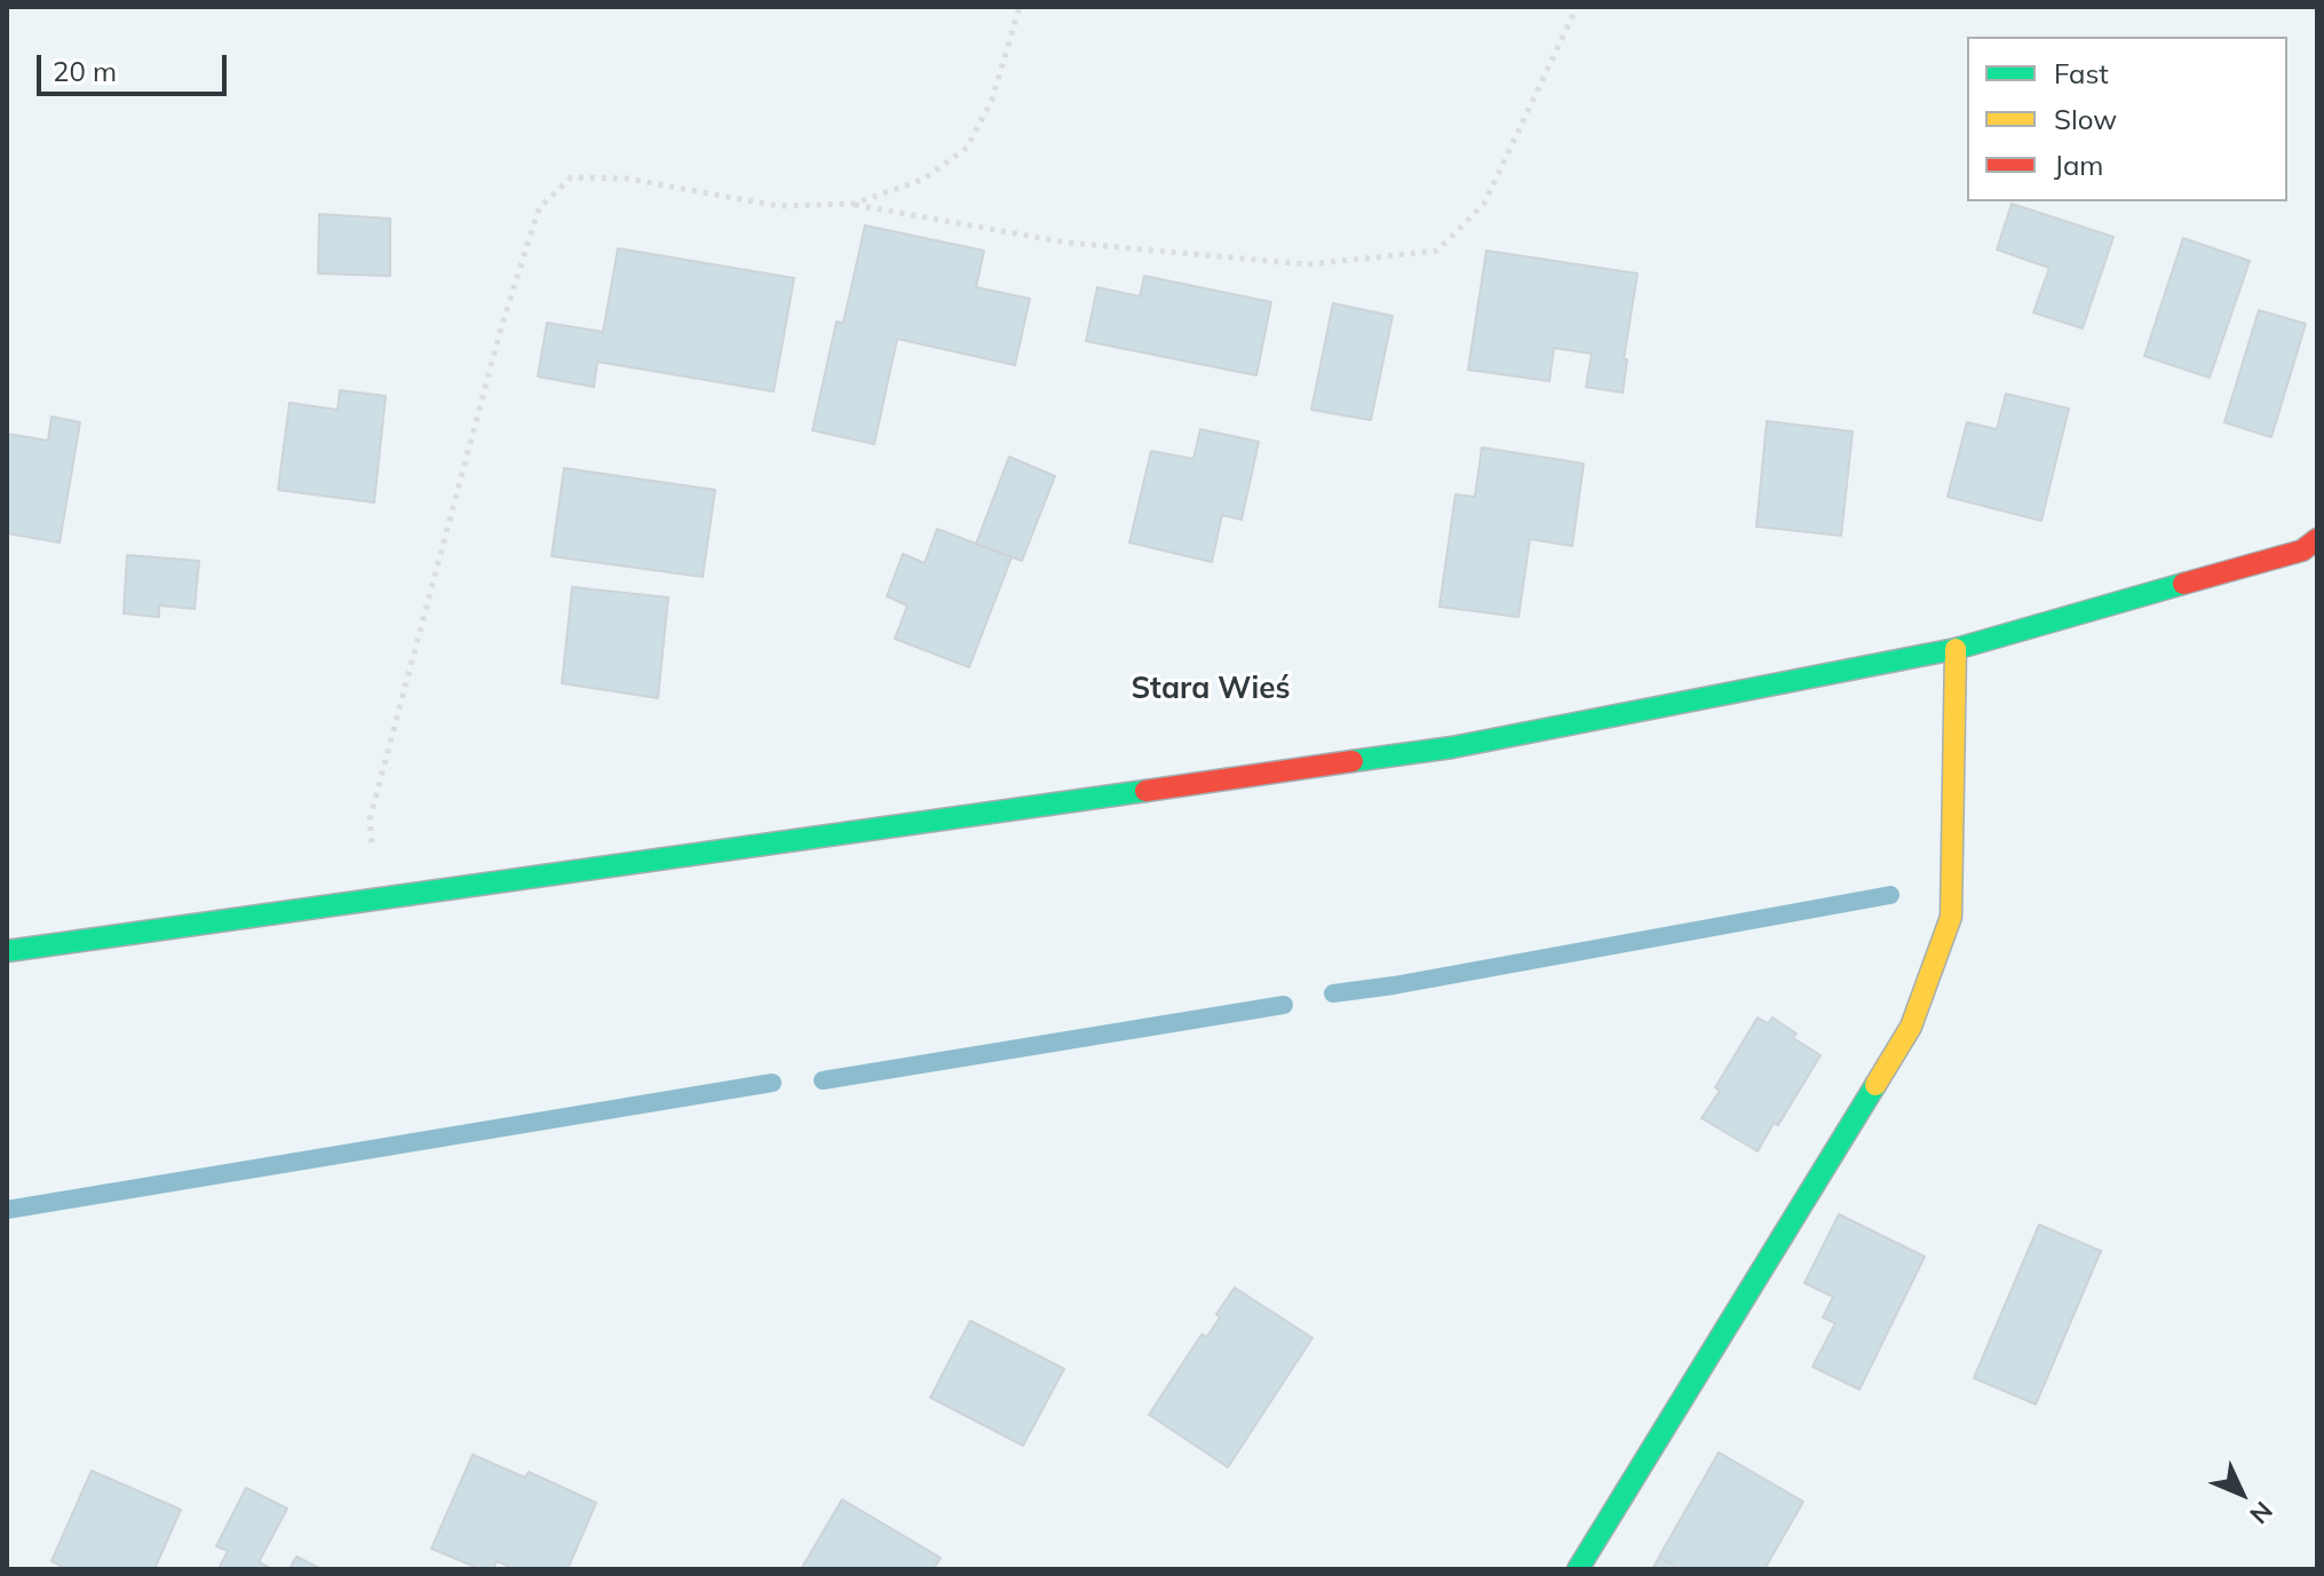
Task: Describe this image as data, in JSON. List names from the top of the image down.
{
  "districts": ["Stara Wieś"],
  "legend": ["Fast", "Slow", "Jam"],
  "scale_bar": "20 m",
  "north": "bottom right"
}
